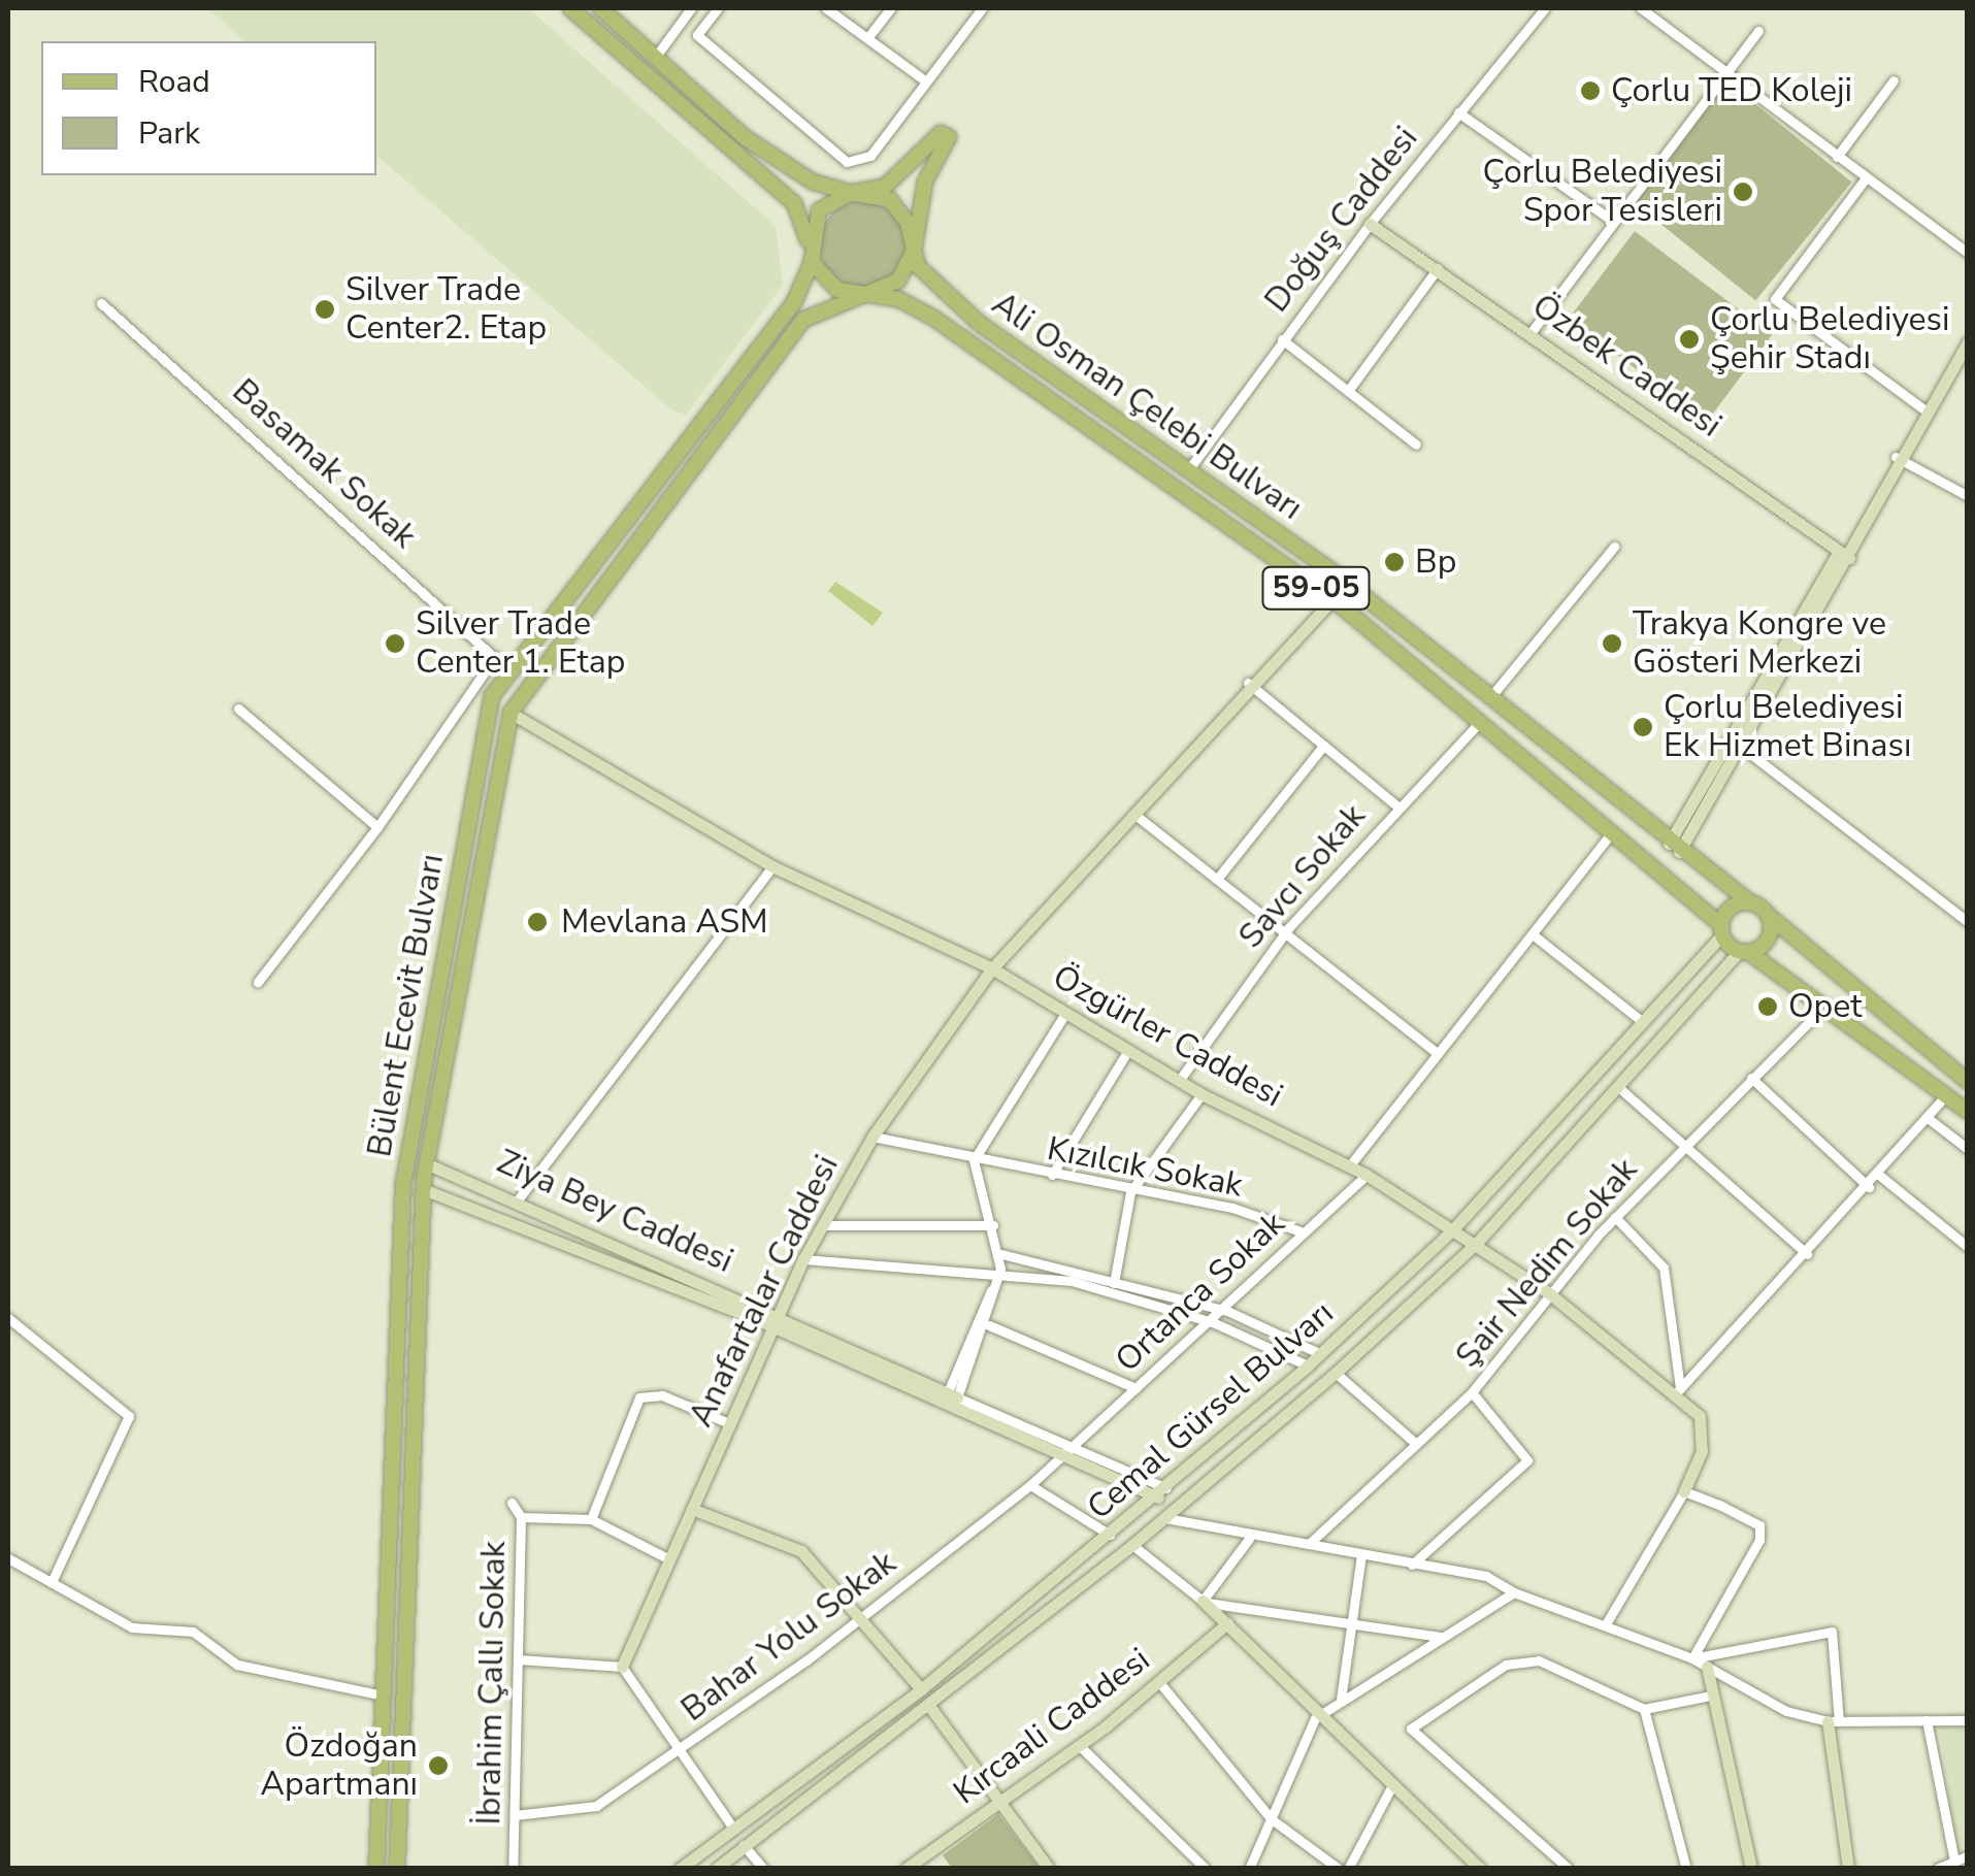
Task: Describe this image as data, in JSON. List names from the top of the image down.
{
  "streets": {
    "main road": ["Ali Osman Çelebi Bulvarı", "59-05", "Bülent Ecevit Bulvarı"],
    "street": [
      "Doğuş Caddesi",
      "Özbek Caddesi",
      "Basamak Sokak",
      "Savcı Sokak",
      "Özgürler Caddesi",
      "Kızılcık Sokak",
      "Ziya Bey Caddesi",
      "Şair Nedim Sokak",
      "Anafartalar Caddesi",
      "Ortanca Sokak",
      "Cemal Gürsel Bulvarı",
      "Bahar Yolu Sokak",
      "İbrahim Çallı Sokak",
      "Kırcaali Caddesi"
    ]
  },
  "crossings": [
    ["Doğuş Caddesi", "Özbek Caddesi"],
    ["Doğuş Caddesi", "Ali Osman Çelebi Bulvarı"],
    ["Ali Osman Çelebi Bulvarı", "59-05"],
    ["Ali Osman Çelebi Bulvarı", "Savcı Sokak"],
    ["Ali Osman Çelebi Bulvarı", "Bülent Ecevit Bulvarı"],
    ["Ali Osman Çelebi Bulvarı", "Anafartalar Caddesi"],
    ["Ali Osman Çelebi Bulvarı", "Cemal Gürsel Bulvarı"],
    ["Basamak Sokak", "Bülent Ecevit Bulvarı"],
    ["59-05", "Bülent Ecevit Bulvarı"],
    ["Savcı Sokak", "Özgürler Caddesi"],
    ["Özgürler Caddesi", "Şair Nedim Sokak"],
    ["Özgürler Caddesi", "Anafartalar Caddesi"],
    ["Özgürler Caddesi", "Ortanca Sokak"],
    ["Özgürler Caddesi", "Cemal Gürsel Bulvarı"],
    ["Kızılcık Sokak", "Anafartalar Caddesi"],
    ["Kızılcık Sokak", "Ortanca Sokak"],
    ["Ziya Bey Caddesi", "Anafartalar Caddesi"],
    ["Ziya Bey Caddesi", "Ortanca Sokak"],
    ["Ziya Bey Caddesi", "Cemal Gürsel Bulvarı"],
    ["Ziya Bey Caddesi", "Bahar Yolu Sokak"],
    ["Ortanca Sokak", "Bahar Yolu Sokak"],
    ["Bahar Yolu Sokak", "İbrahim Çallı Sokak"]
  ],
  "places": [
    "Çorlu TED Koleji",
    "Çorlu Belediyesi Spor Tesisleri",
    "Silver Trade Center2. Etap",
    "Çorlu Belediyesi Şehir Stadı",
    "Bp",
    "Silver Trade Center 1. Etap",
    "Trakya Kongre ve Gösteri Merkezi",
    "Çorlu Belediyesi Ek Hizmet Binası",
    "Mevlana ASM",
    "Opet",
    "Özdoğan Apartmanı"
  ],
  "legend": ["Road", "Park"]
}
